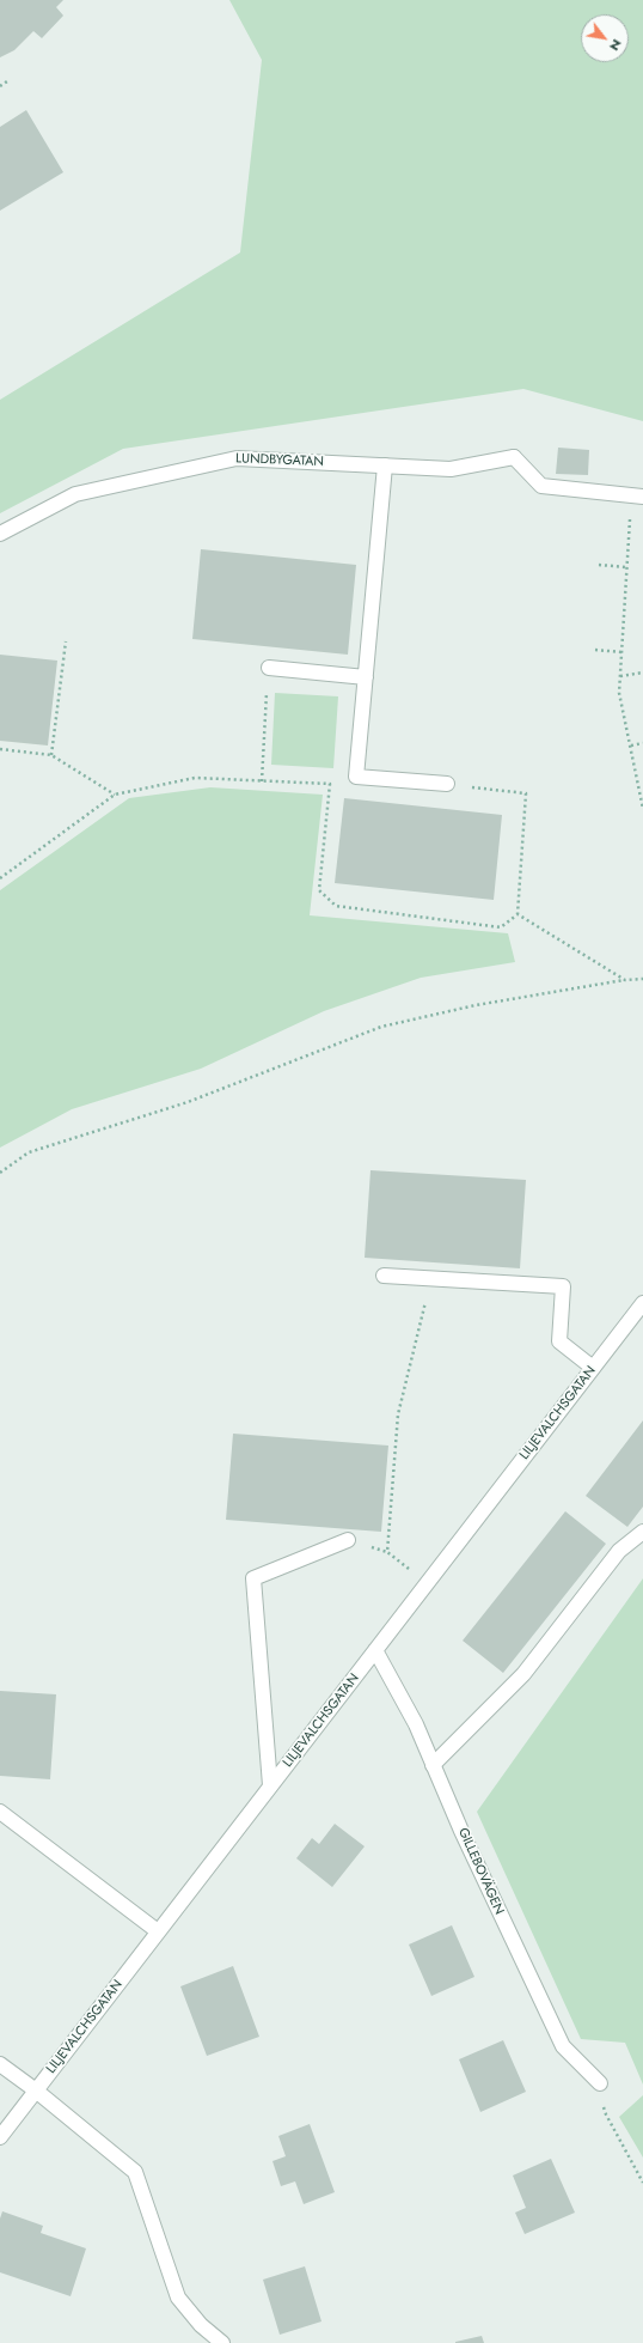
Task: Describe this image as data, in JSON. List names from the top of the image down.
{
  "streets": {
    "street": ["LUNDBYGATAN", "LILJEVALCHSGATAN", "GILLEBOVÄGEN"]
  },
  "crossings": [
    ["LILJEVALCHSGATAN", "GILLEBOVÄGEN"]
  ],
  "north": "bottom right"
}
